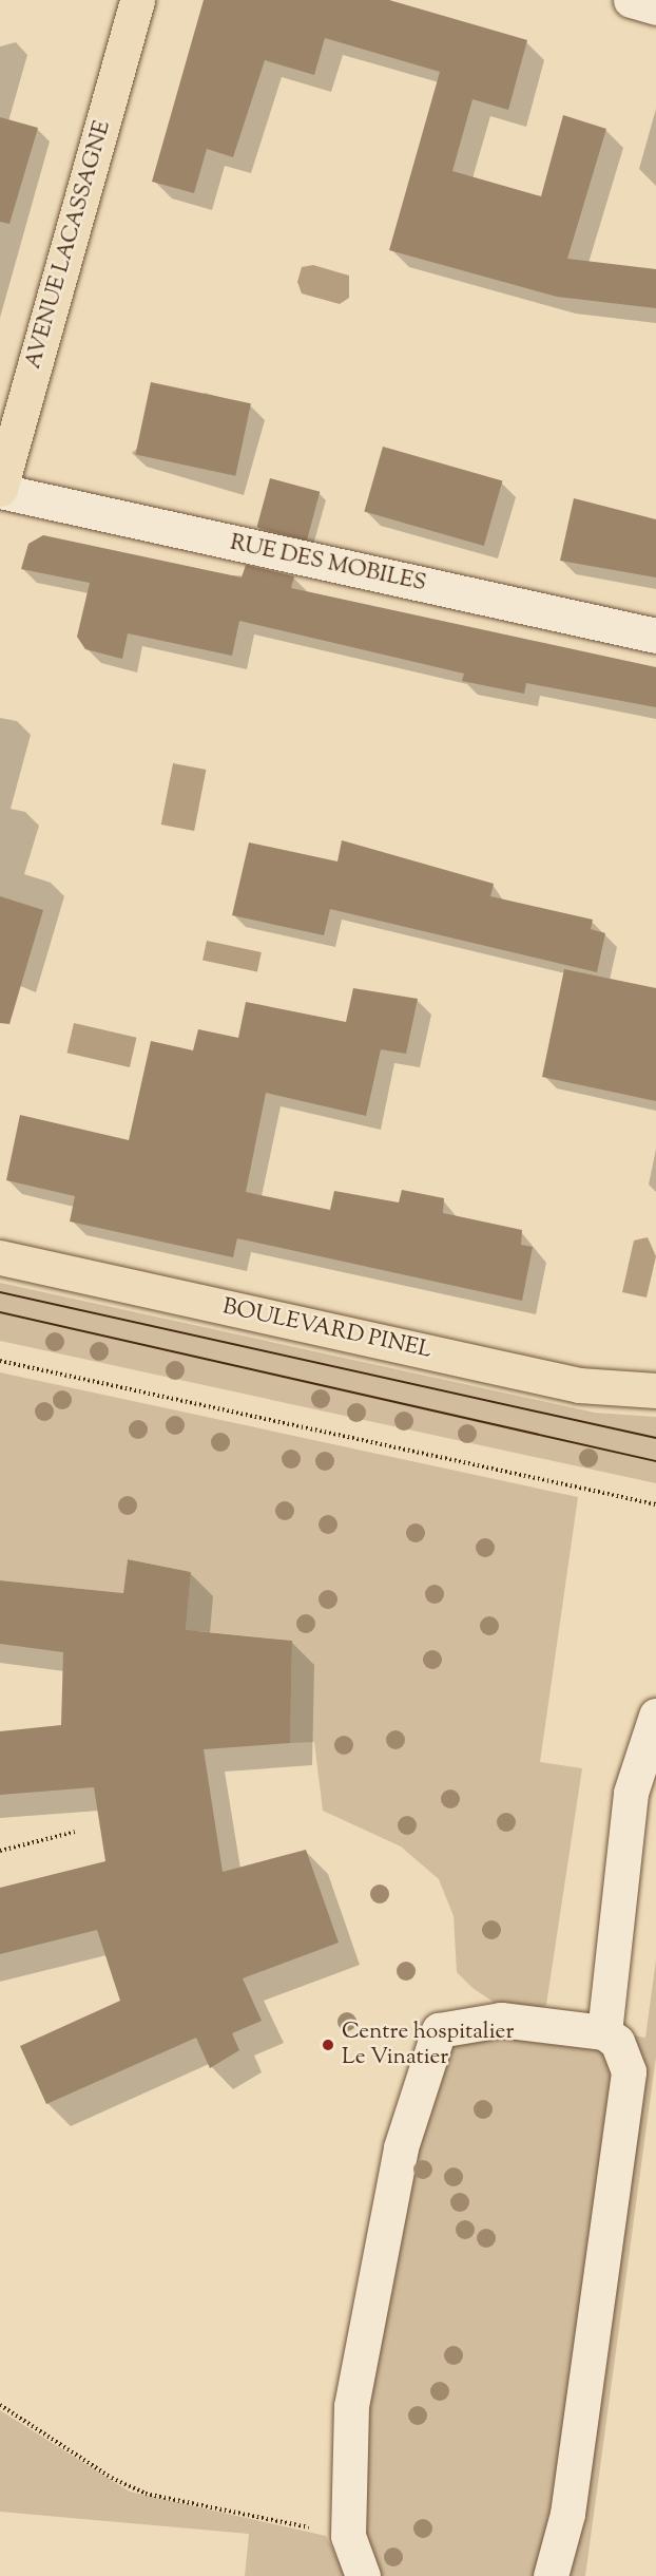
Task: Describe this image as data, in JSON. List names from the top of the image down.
{
  "streets": {
    "main road": ["AVENUE LACASSAGNE", "BOULEVARD PINEL"],
    "street": ["RUE DES MOBILES"]
  },
  "crossings": [
    ["AVENUE LACASSAGNE", "RUE DES MOBILES"]
  ],
  "places": ["Centre hospitalier Le Vinatier"]
}
